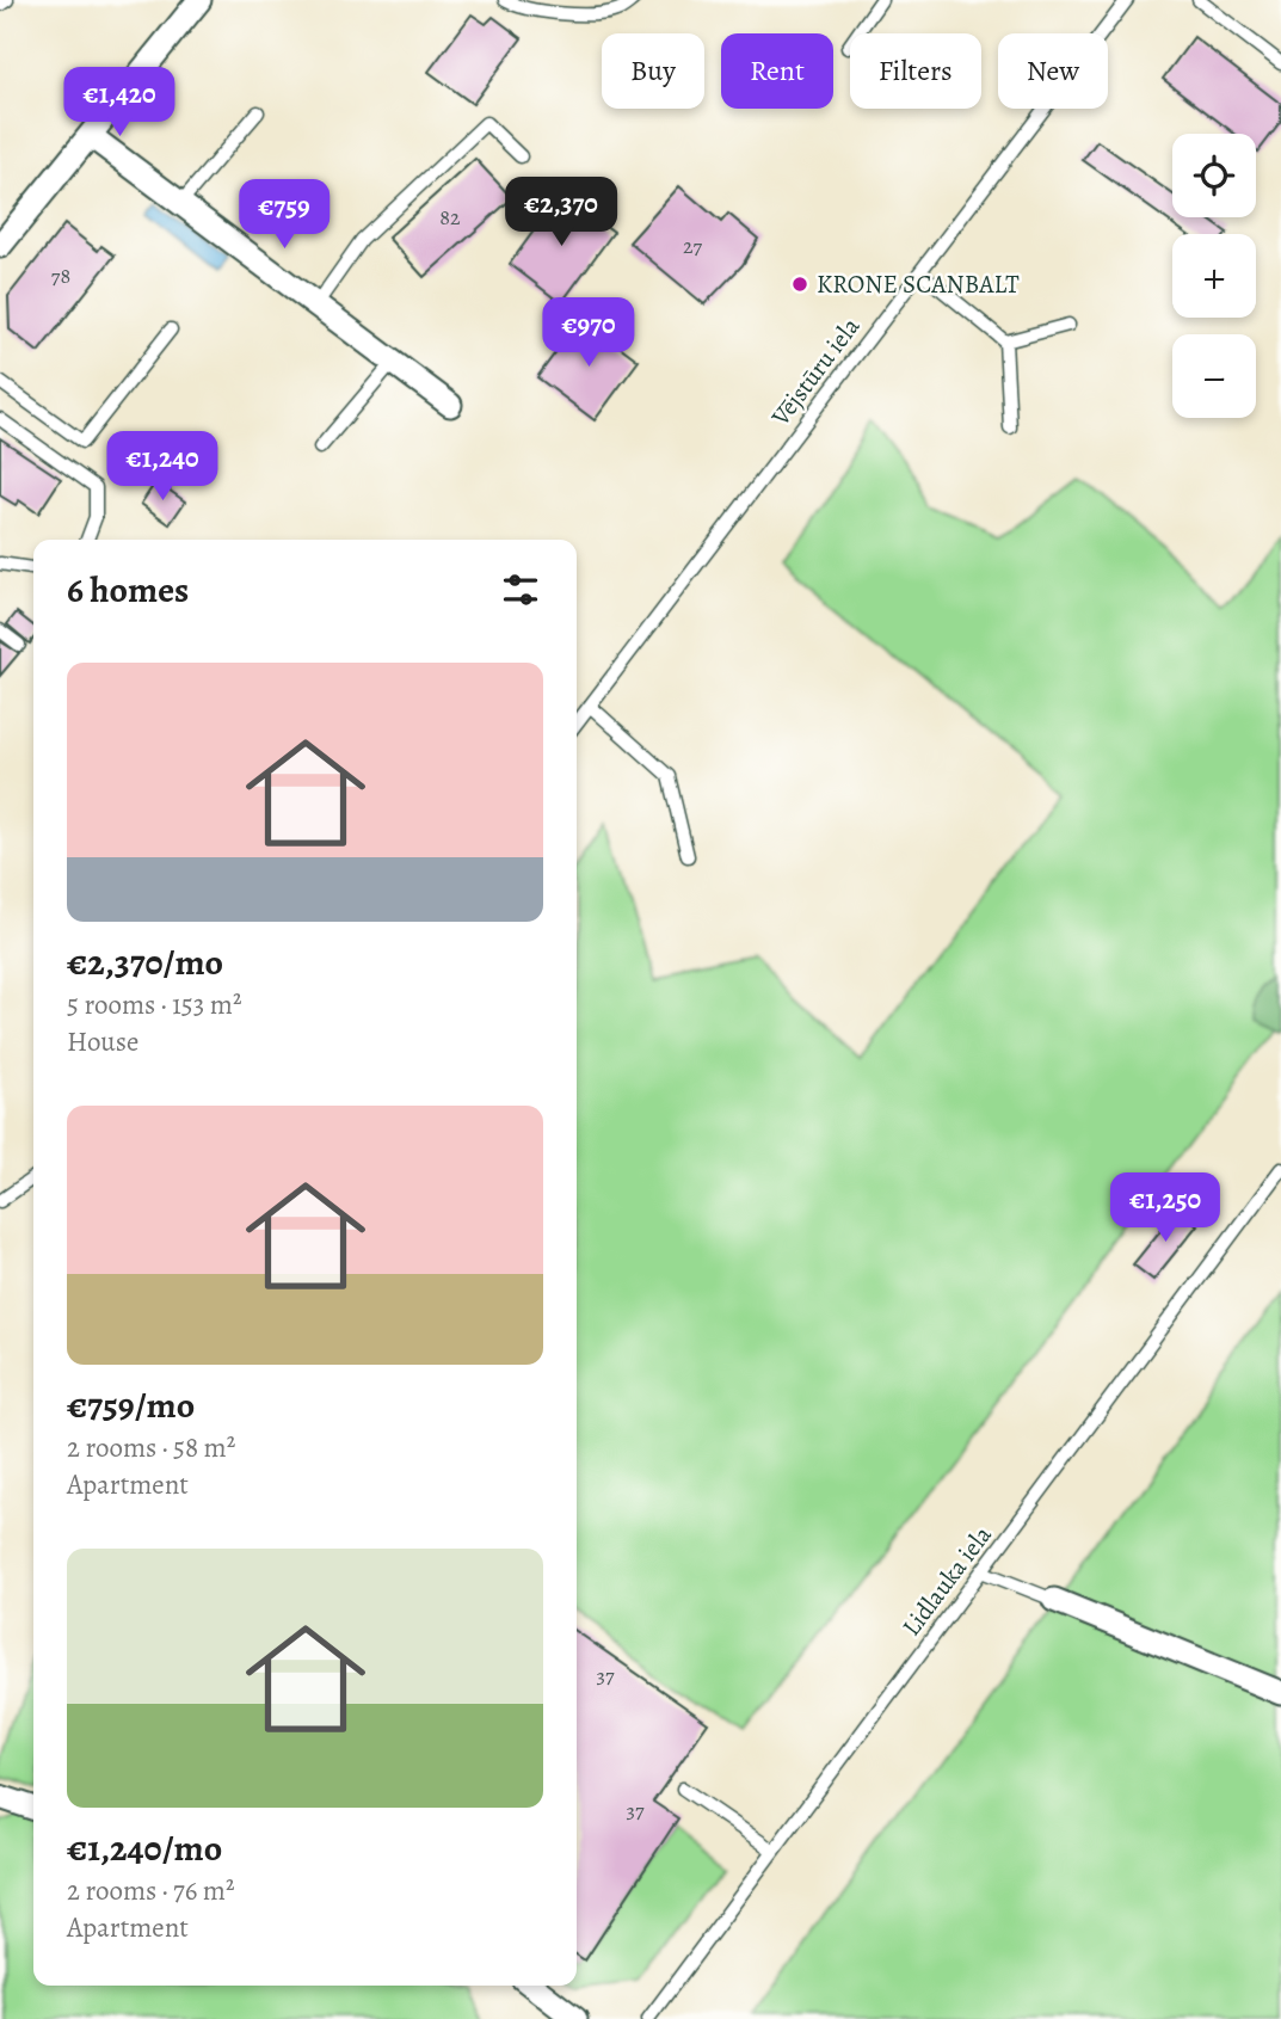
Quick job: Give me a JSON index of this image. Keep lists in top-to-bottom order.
{
  "streets": {
    "lane": ["Vējstūru iela", "Lidlauka iela"]
  },
  "places": ["KRONE SCANBALT"],
  "house_numbers": [
    "82",
    "27",
    "78",
    "37",
    "37"
  ],
  "page": {
    "chip": [
      "Buy",
      "Rent",
      "Filters",
      "New"
    ],
    "price": [
      "€1,420",
      "€2,370",
      "€759",
      "€970",
      "€1,240",
      "€1,250"
    ],
    "map_buttons": ["+", "−"],
    "heading": "6 homes",
    "list": [
      {
        "name": "€2,370/mo",
        "note": "5 rooms · 153 m² · House"
      },
      {
        "name": "€759/mo",
        "note": "2 rooms · 58 m² · Apartment"
      },
      {
        "name": "€1,240/mo",
        "note": "2 rooms · 76 m² · Apartment"
      }
    ]
  }
}
